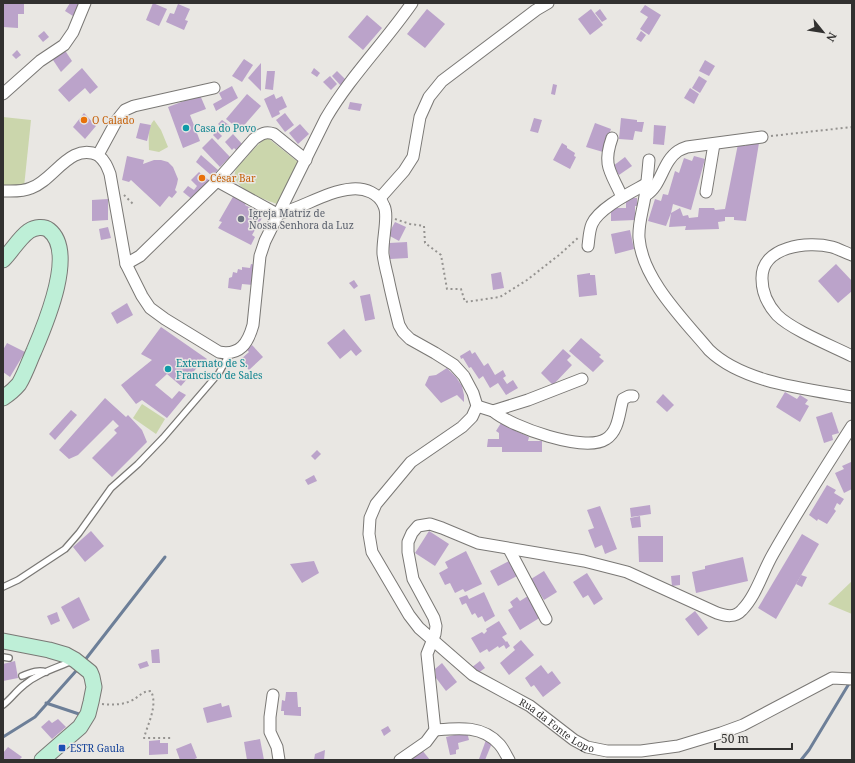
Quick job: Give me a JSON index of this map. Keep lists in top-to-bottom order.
{
  "streets": {
    "street": ["Rua da Fonte Lopo"]
  },
  "places": {
    "other": [
      "O Calado",
      "Casa do Povo",
      "César Bar",
      "Igreja Matriz de Nossa Senhora da Luz",
      "Externato de S. Francisco de Sales"
    ],
    "transit": ["ESTR Gaula"]
  },
  "scale_bar": "50 m",
  "north": "bottom right"
}
